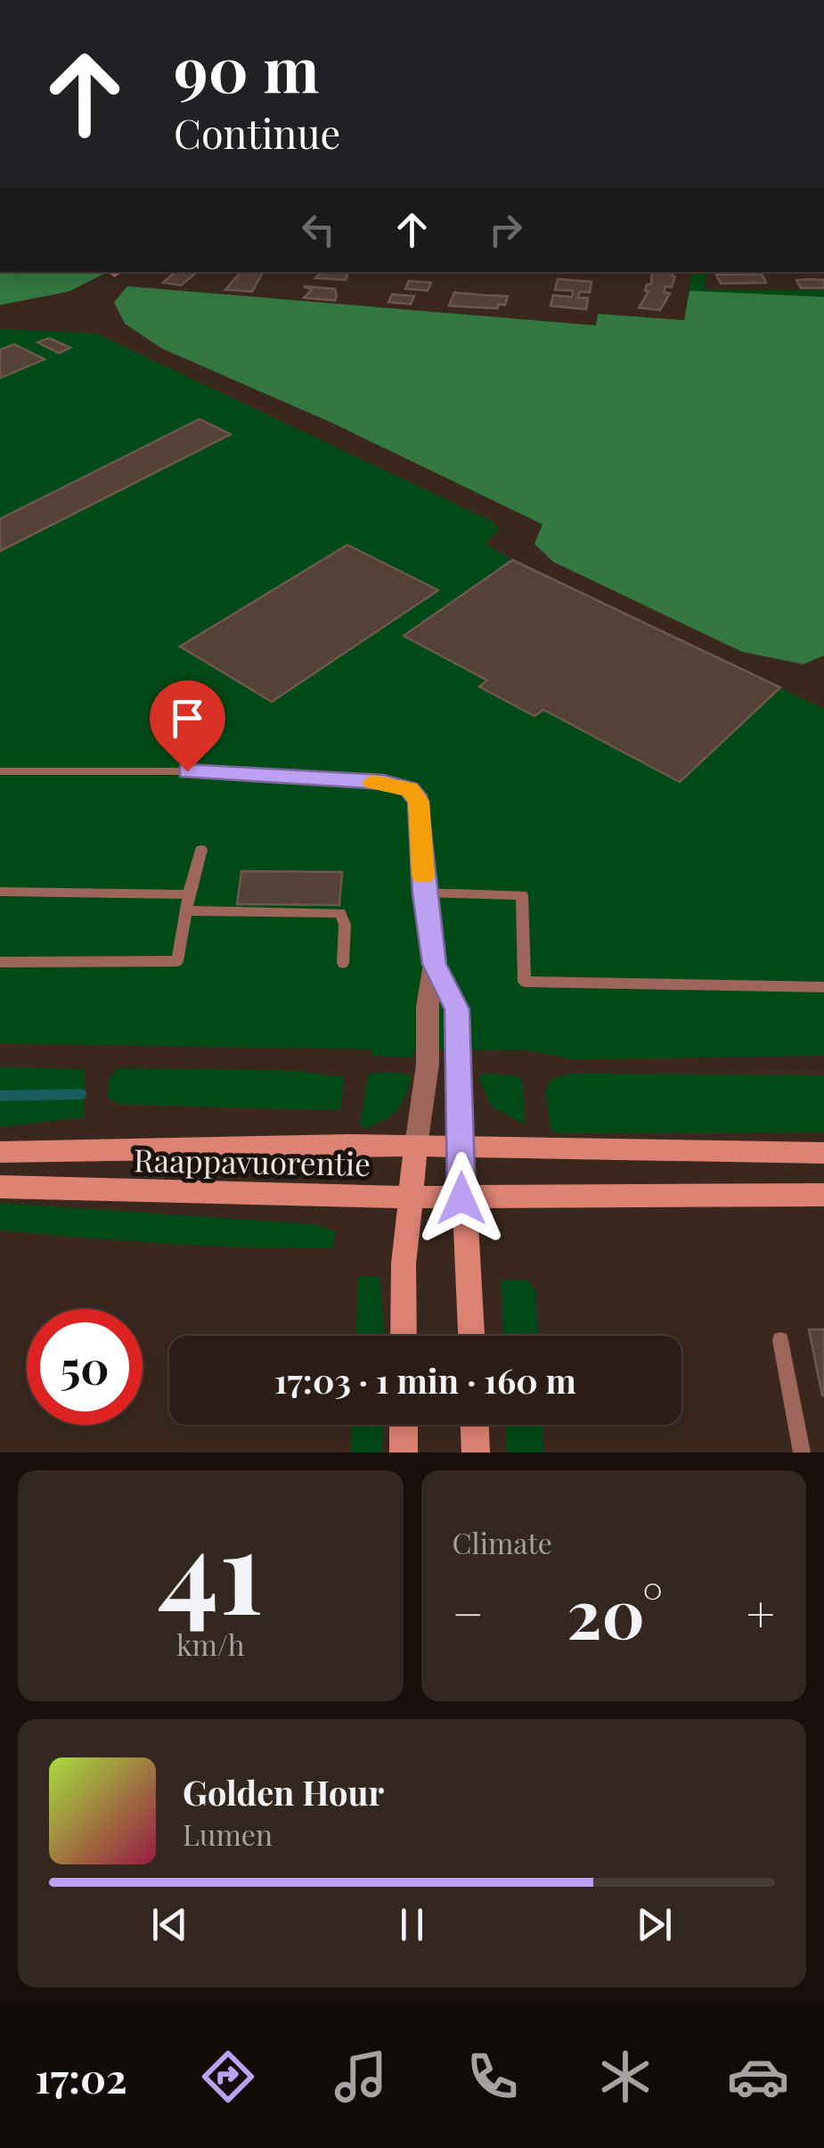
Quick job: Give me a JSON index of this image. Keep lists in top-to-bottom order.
{
  "streets": {
    "main road": ["Raappavuorentie"]
  },
  "page": {
    "turn": ["90 m", "Continue"],
    "limit": "50",
    "trip": "17:03 · 1 min · 160 m",
    "tile": [
      ["41", "km/h"],
      "Climate"
    ],
    "heat": ["−", "20°", "+"],
    "song": ["Golden Hour", "Lumen"],
    "tabs": "17:02"
  }
}
